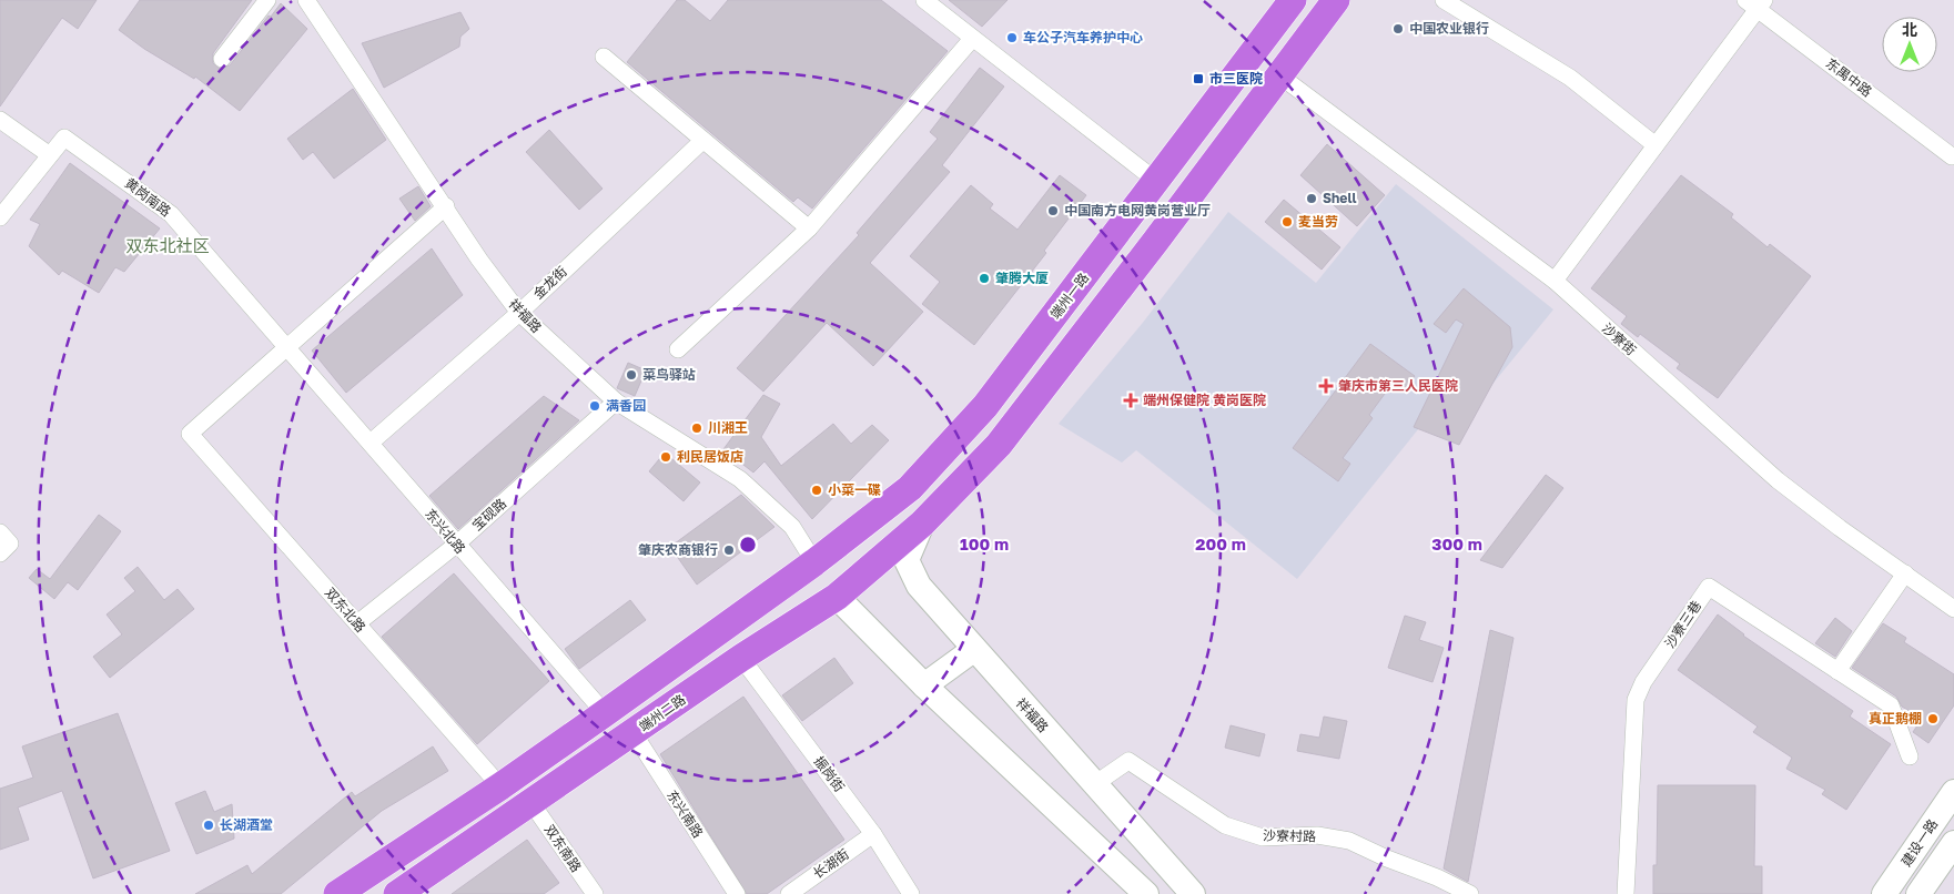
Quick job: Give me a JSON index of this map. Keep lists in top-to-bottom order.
{
  "streets": {
    "main road": ["端州一路", "端州二路"],
    "street": [
      "东禺中路",
      "黄岗南路",
      "金龙街",
      "祥福路",
      "沙寮街",
      "宝砚路",
      "东兴北路",
      "双东北路",
      "沙寮三巷",
      "振岗街",
      "东兴南路",
      "沙寮村路",
      "建设一路",
      "双东南路",
      "长湖街"
    ]
  },
  "crossings": [
    ["黄岗南路", "东兴北路"],
    ["黄岗南路", "双东北路"],
    ["金龙街", "祥福路"],
    ["金龙街", "东兴北路"],
    ["端州一路", "祥福路"],
    ["祥福路", "宝砚路"],
    ["祥福路", "端州二路"],
    ["祥福路", "沙寮村路"],
    ["宝砚路", "东兴北路"],
    ["宝砚路", "双东北路"],
    ["东兴北路", "双东北路"],
    ["端州二路", "振岗街"],
    ["端州二路", "东兴南路"],
    ["端州二路", "双东南路"],
    ["振岗街", "长湖街"]
  ],
  "districts": ["双东北社区"],
  "places": {
    "other": [
      "中国农业银行",
      "车公子汽车养护中心",
      "Shell",
      "中国南方电网黄岗营业厅",
      "麦当劳",
      "肇腾大厦",
      "菜鸟驿站",
      "满香园",
      "川湘王",
      "利民居饭店",
      "小菜一碟",
      "肇庆农商银行",
      "真正鹅棚",
      "长湖酒堂"
    ],
    "transit": ["市三医院"],
    "health": ["肇庆市第三人民医院", "端州保健院 黄岗医院"]
  },
  "north": "top",
  "rings": ["100 m", "200 m", "300 m"]
}
